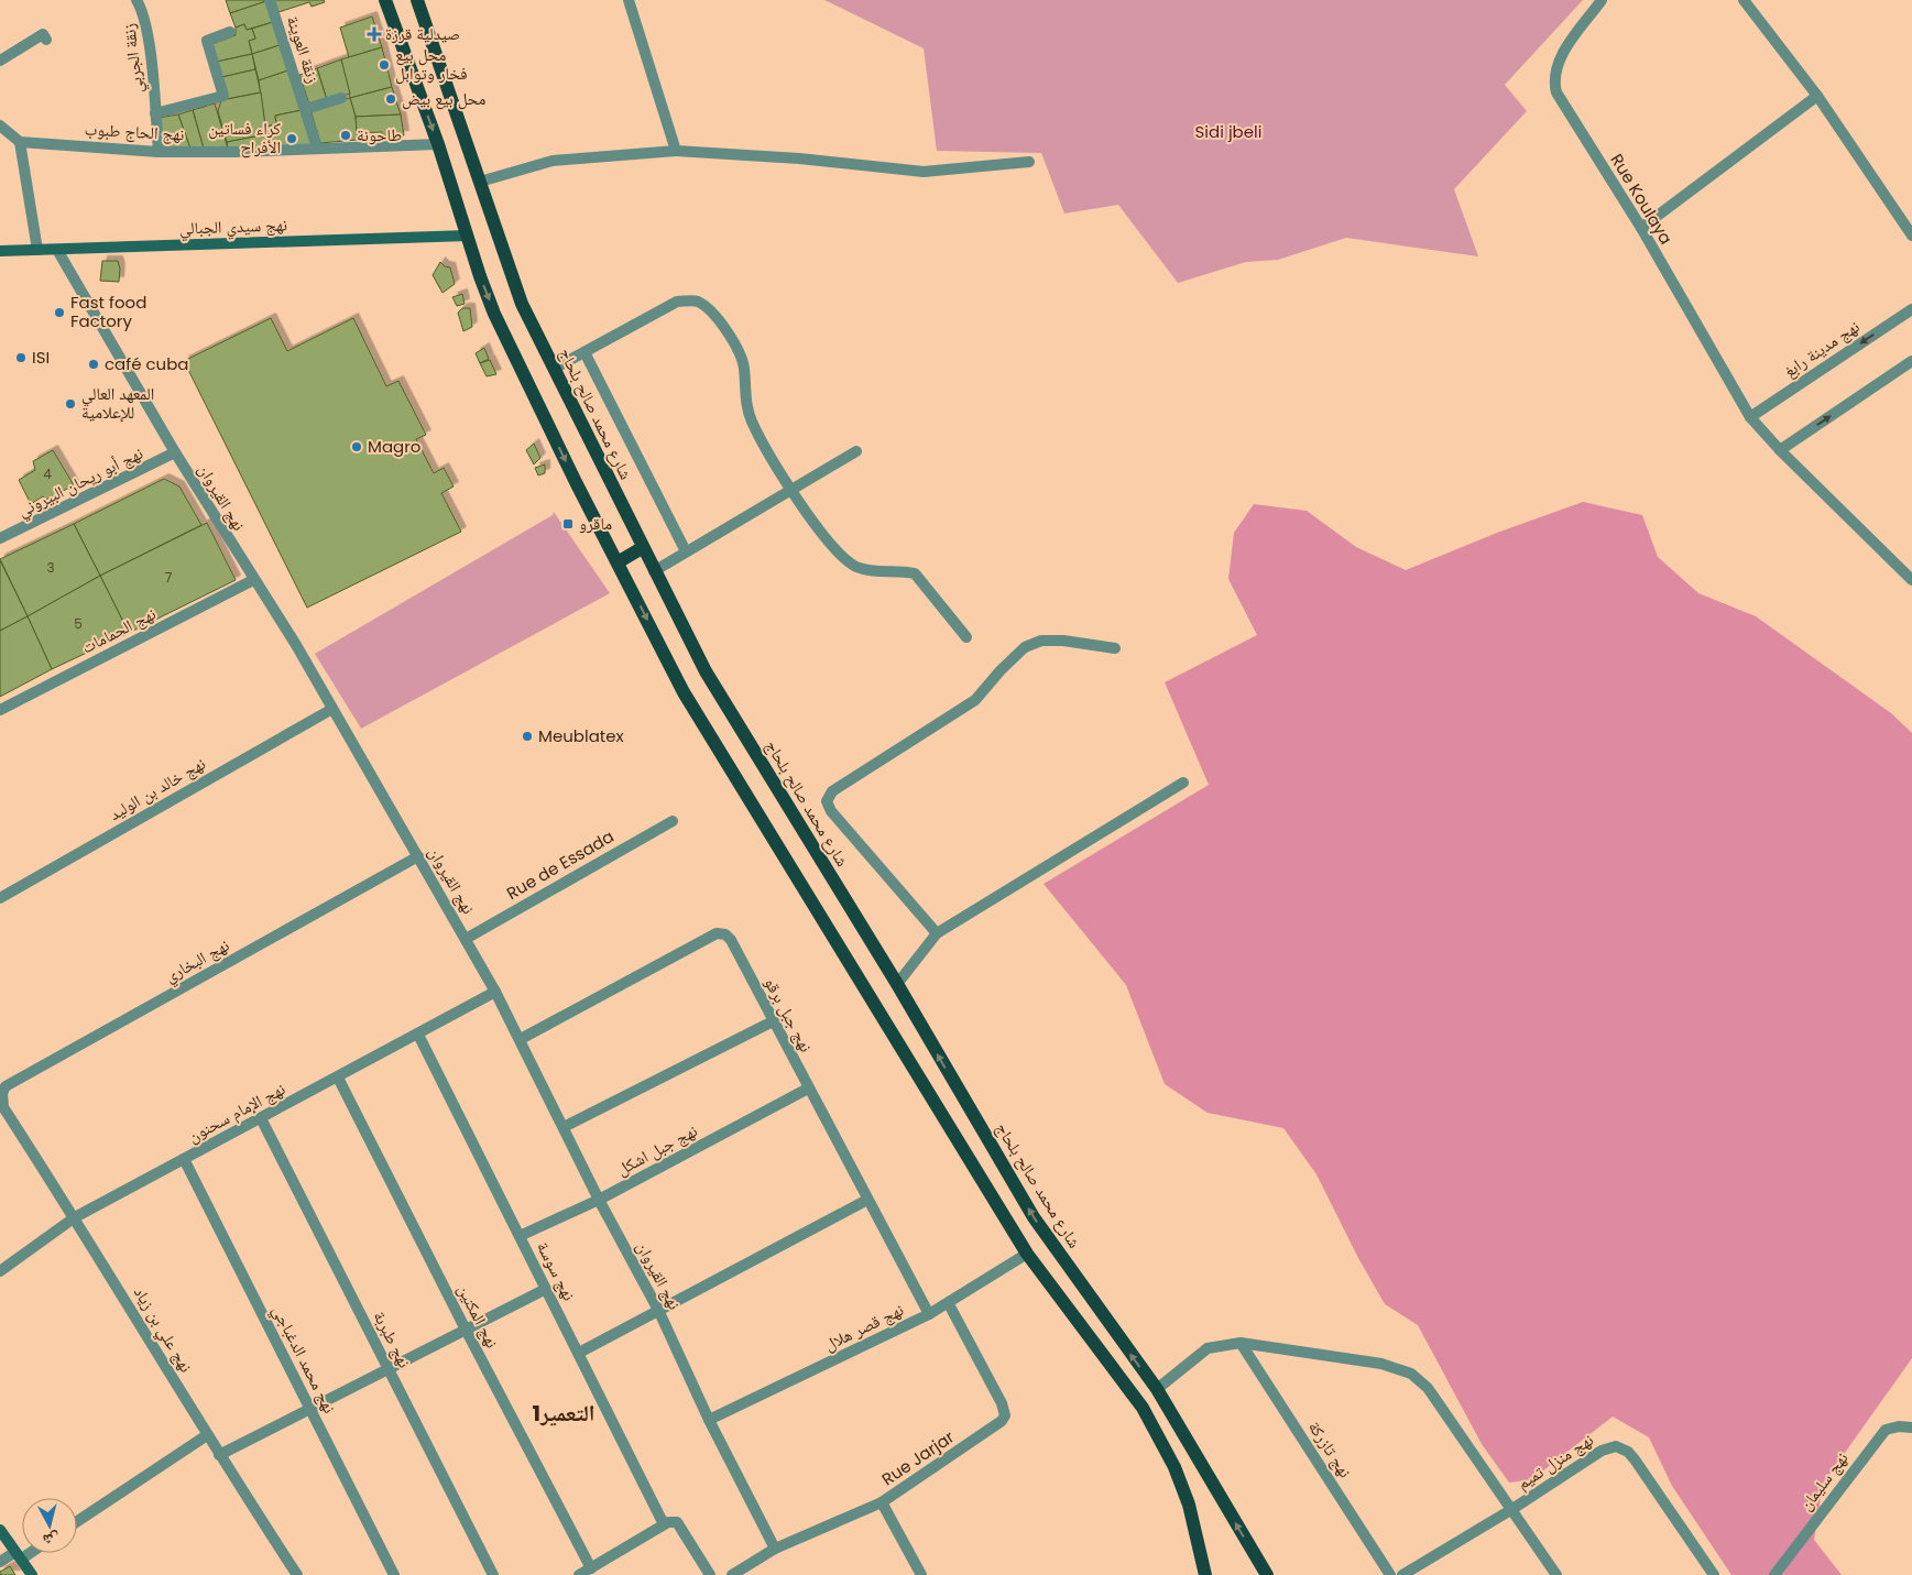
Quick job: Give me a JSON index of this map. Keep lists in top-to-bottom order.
{
  "streets": {
    "main road": ["شارع محمد صالح بلحاج"],
    "street": [
      "زنقة العوينة",
      "زنقة الجربي",
      "نهج الحاج طبوب",
      "Rue Koulaya",
      "نهج سيدي الجبالي",
      "نهج مدينة رابغ",
      "نهج أبو ريحان البيروني",
      "نهج القيروان",
      "نهج الحمامات",
      "نهج خالد بن الوليد",
      "Rue de Essada",
      "نهج البخاري",
      "نهج جبل برقو",
      "نهج الإمام سحنون",
      "نهج جبل اشكل",
      "نهج سوسة",
      "نهج المكنين",
      "نهج قصر هلال",
      "نهج علي بن زياد",
      "نهج طبربة",
      "نهج محمد الدغباجي",
      "نهج تازركة",
      "Rue Jarjar",
      "نهج منزل تميم",
      "نهج سليمان"
    ]
  },
  "crossings": [
    ["زنقة العوينة", "نهج الحاج طبوب"],
    ["زنقة الجربي", "نهج الحاج طبوب"],
    ["Rue Koulaya", "نهج مدينة رابغ"],
    ["نهج سيدي الجبالي", "نهج القيروان"],
    ["نهج أبو ريحان البيروني", "نهج القيروان"],
    ["نهج القيروان", "نهج الحمامات"],
    ["نهج القيروان", "نهج خالد بن الوليد"],
    ["نهج القيروان", "Rue de Essada"],
    ["نهج القيروان", "نهج البخاري"],
    ["نهج القيروان", "نهج جبل برقو"],
    ["نهج القيروان", "نهج الإمام سحنون"],
    ["نهج القيروان", "نهج جبل اشكل"],
    ["نهج القيروان", "نهج قصر هلال"],
    ["نهج القيروان", "Rue Jarjar"],
    ["نهج البخاري", "نهج علي بن زياد"],
    ["نهج جبل برقو", "نهج جبل اشكل"],
    ["نهج جبل برقو", "نهج قصر هلال"],
    ["نهج الإمام سحنون", "نهج سوسة"],
    ["نهج الإمام سحنون", "نهج المكنين"],
    ["نهج الإمام سحنون", "نهج علي بن زياد"],
    ["نهج الإمام سحنون", "نهج طبربة"],
    ["نهج الإمام سحنون", "نهج محمد الدغباجي"],
    ["نهج جبل اشكل", "نهج سوسة"],
    ["نهج قصر هلال", "Rue Jarjar"]
  ],
  "districts": ["التعمير1"],
  "parks": ["Sidi jbeli"],
  "places": {
    "health": ["صيدلية قرزة"],
    "other": [
      "محل بيع فخار وتوابل",
      "محل بيع بيض",
      "طاحونة",
      "كراء فساتين الأفراح",
      "Fast food Factory",
      "ISI",
      "café cuba",
      "المعهد العالي للإعلامية",
      "Magro",
      "Meublatex"
    ],
    "transit": ["ماقرو"]
  },
  "house_numbers": [
    "4",
    "3",
    "7",
    "5"
  ],
  "north": "bottom"
}
